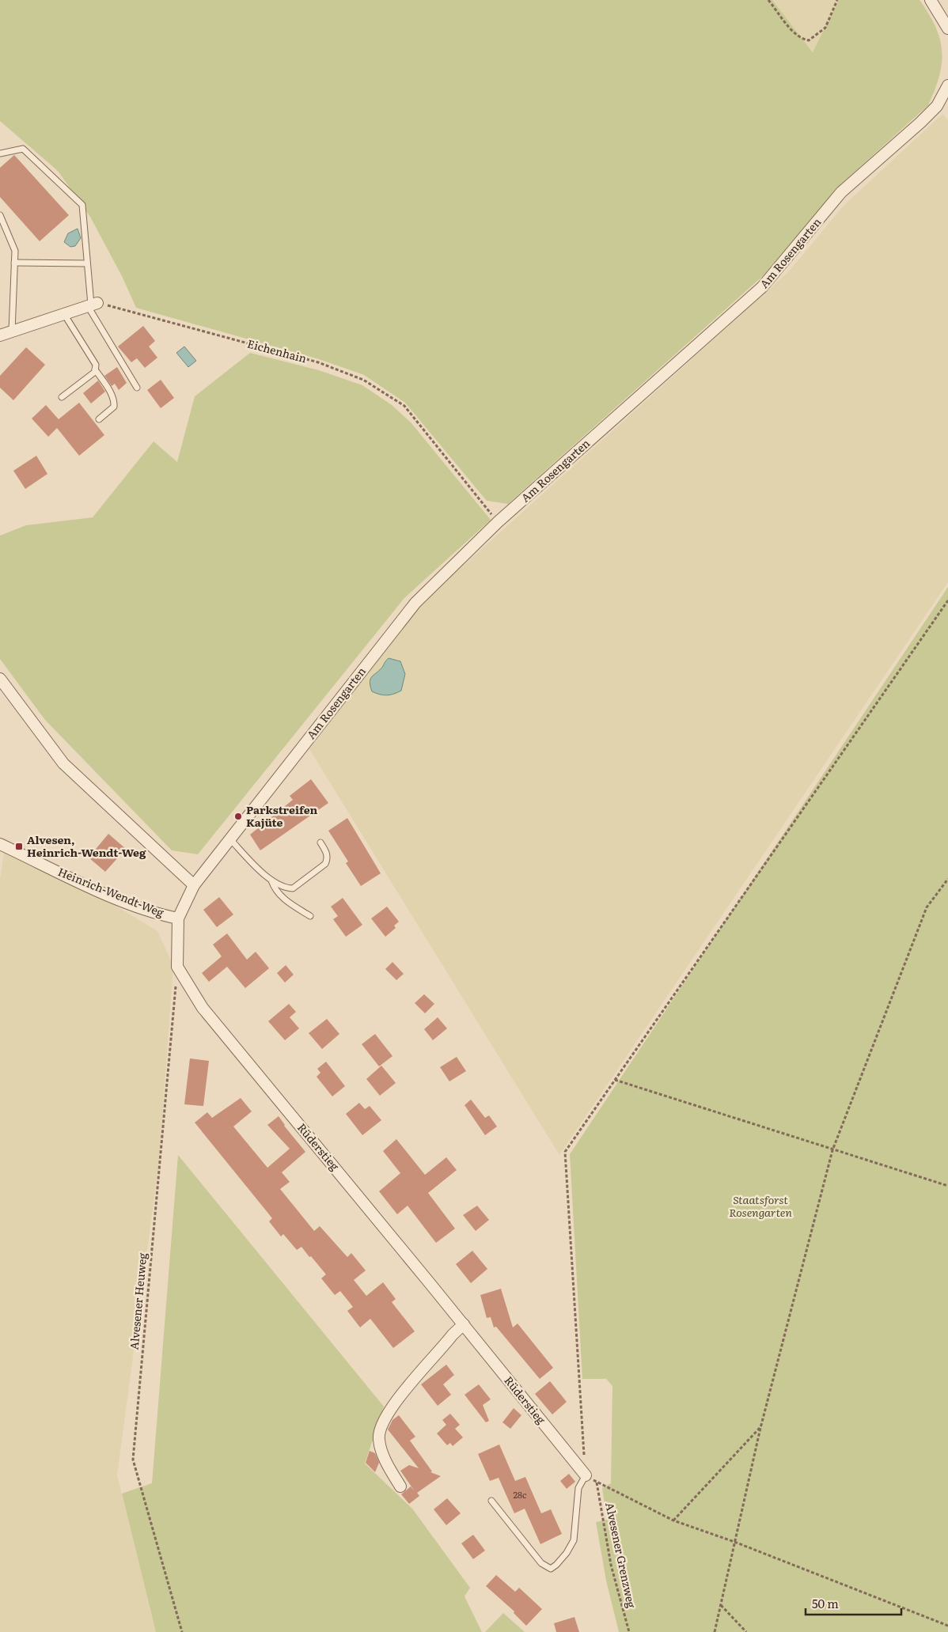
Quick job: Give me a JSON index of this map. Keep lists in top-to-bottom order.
{
  "streets": {
    "street": ["Am Rosengarten", "Heinrich-Wendt-Weg", "Rüderstieg"],
    "path": ["Eichenhain", "Alvesener Heuweg", "Alvesener Grenzweg"]
  },
  "crossings": [
    ["Am Rosengarten", "Eichenhain"],
    ["Am Rosengarten", "Heinrich-Wendt-Weg"],
    ["Heinrich-Wendt-Weg", "Rüderstieg"],
    ["Heinrich-Wendt-Weg", "Alvesener Heuweg"],
    ["Rüderstieg", "Alvesener Heuweg"]
  ],
  "parks": ["Staatsforst Rosengarten"],
  "places": {
    "other": ["Parkstreifen Kajüte"],
    "transit": ["Alvesen, Heinrich-Wendt-Weg"]
  },
  "house_numbers": ["28c"],
  "scale_bar": "50 m"
}
